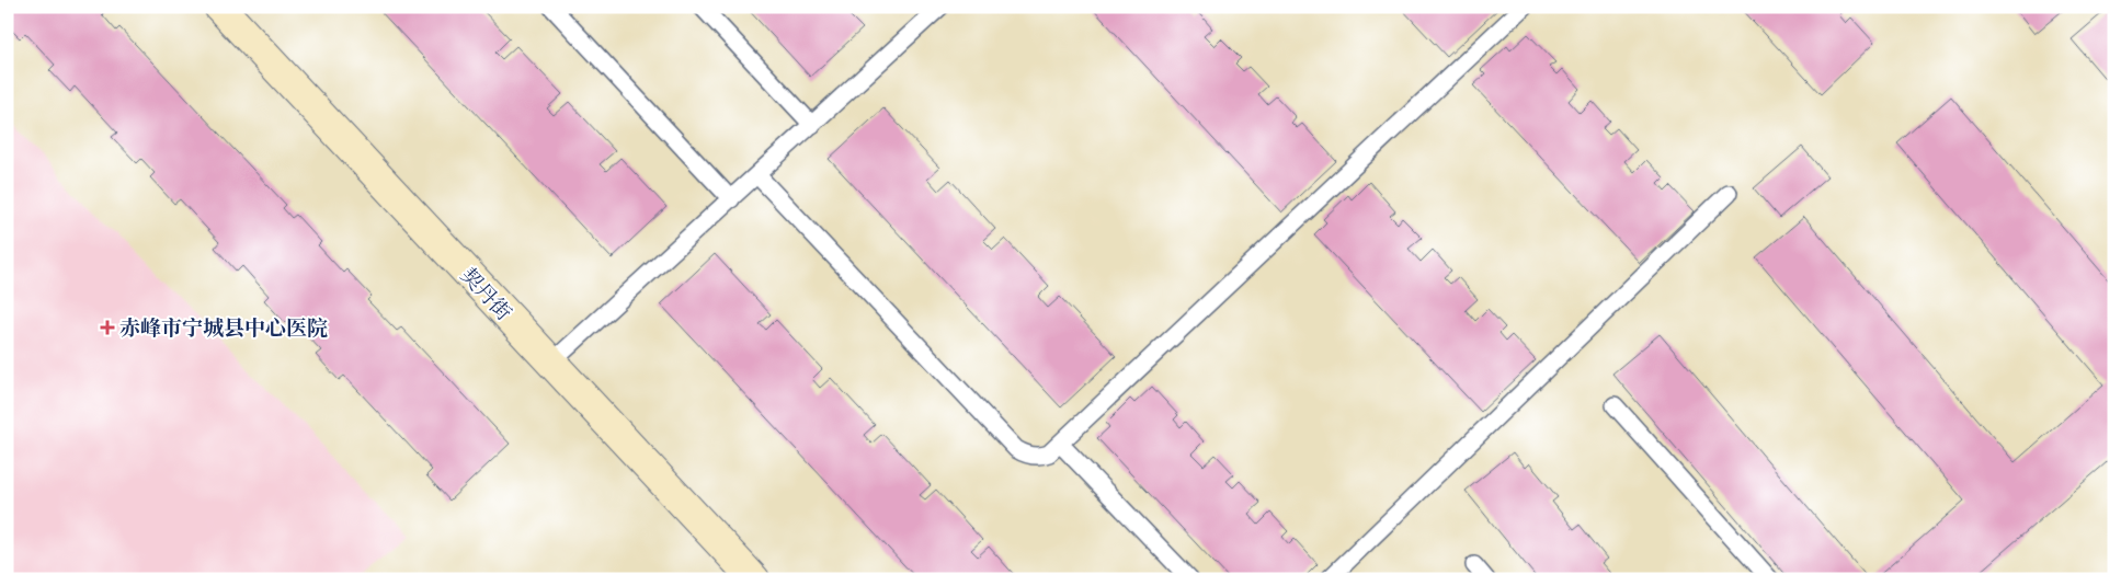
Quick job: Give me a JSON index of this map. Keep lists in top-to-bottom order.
{
  "streets": {
    "main road": ["契丹街"]
  },
  "places": {
    "health": ["赤峰市宁城县中心医院"]
  }
}
